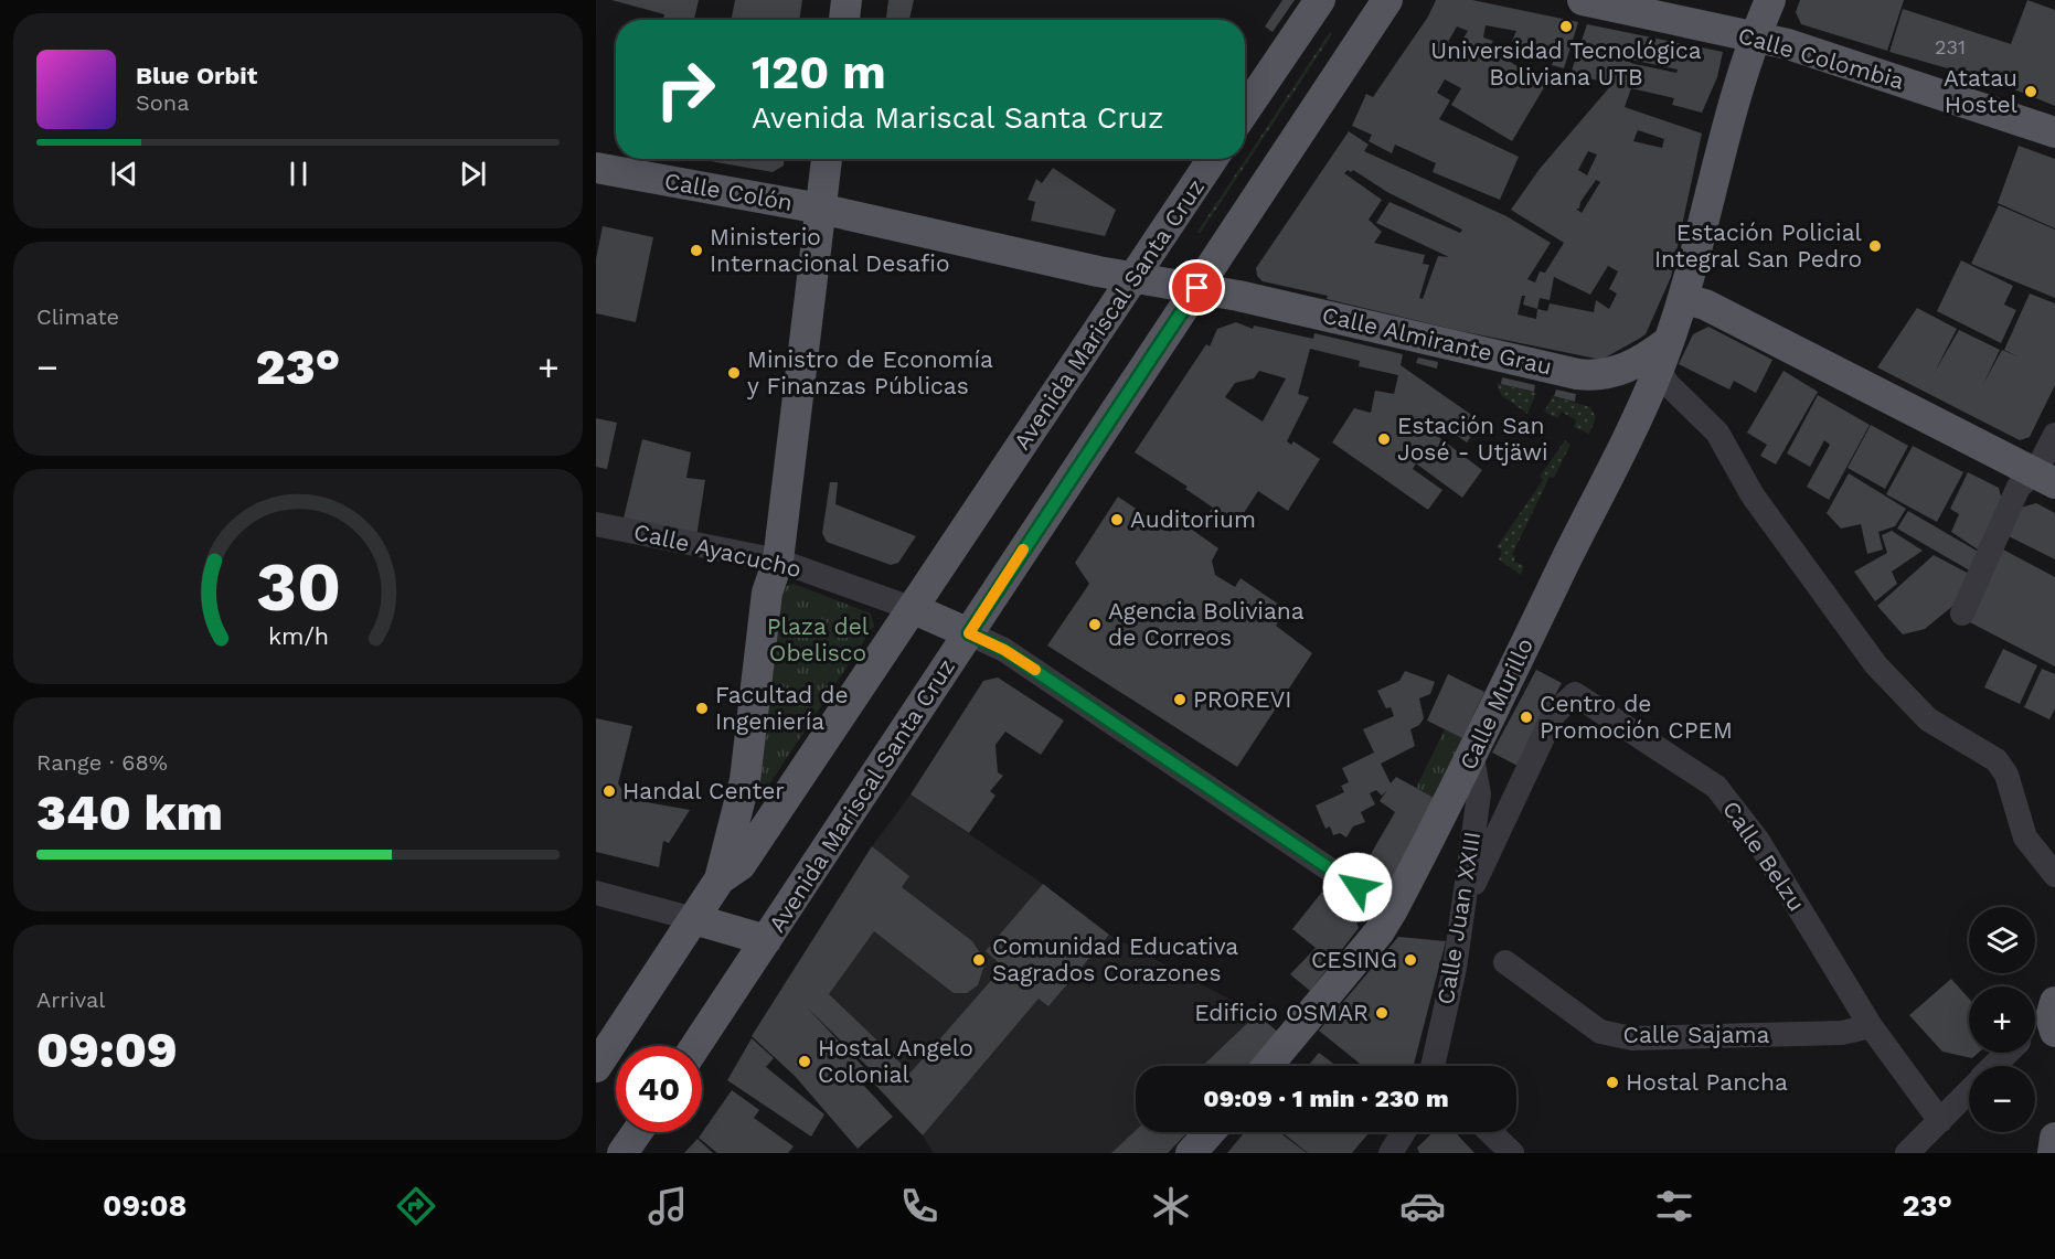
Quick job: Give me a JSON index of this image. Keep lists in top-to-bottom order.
{
  "streets": {
    "main road": [
      "Calle Colombia",
      "Calle Colón",
      "Avenida Mariscal Santa Cruz",
      "Calle Almirante Grau",
      "Calle Murillo"
    ],
    "street": [
      "Calle Ayacucho",
      "Calle Belzu",
      "Calle Juan XXIII",
      "Calle Sajama"
    ]
  },
  "crossings": [
    ["Calle Colombia", "Calle Murillo"],
    ["Calle Colón", "Avenida Mariscal Santa Cruz"],
    ["Calle Colón", "Calle Almirante Grau"],
    ["Avenida Mariscal Santa Cruz", "Calle Almirante Grau"],
    ["Avenida Mariscal Santa Cruz", "Calle Ayacucho"],
    ["Calle Almirante Grau", "Calle Murillo"],
    ["Calle Murillo", "Calle Juan XXIII"],
    ["Calle Belzu", "Calle Juan XXIII"],
    ["Calle Belzu", "Calle Sajama"]
  ],
  "parks": ["Plaza del Obelisco"],
  "places": [
    "Universidad Tecnológica Boliviana UTB",
    "Atatau Hostel",
    "Estación Policial Integral San Pedro",
    "Ministerio Internacional Desafio",
    "Ministro de Economía y Finanzas Públicas",
    "Estación San José - Utjäwi",
    "Auditorium",
    "Agencia Boliviana de Correos",
    "PROREVI",
    "Facultad de Ingeniería",
    "Centro de Promoción CPEM",
    "Handal Center",
    "Comunidad Educativa Sagrados Corazones",
    "CESING",
    "Edificio OSMAR",
    "Hostal Angelo Colonial",
    "Hostal Pancha"
  ],
  "house_numbers": ["231"],
  "page": {
    "turn": ["120 m", "Avenida Mariscal Santa Cruz"],
    "song": ["Blue Orbit", "Sona"],
    "tile": [
      "Climate",
      ["Range · 68%", "340 km"],
      ["Arrival", "09:09"]
    ],
    "heat": ["−", "23°", "+"],
    "map_buttons": ["+", "−"],
    "limit": "40",
    "trip": "09:09 · 1 min · 230 m",
    "tabs": ["09:08", "23°"],
    "gauge": ["30", "km/h"]
  }
}
